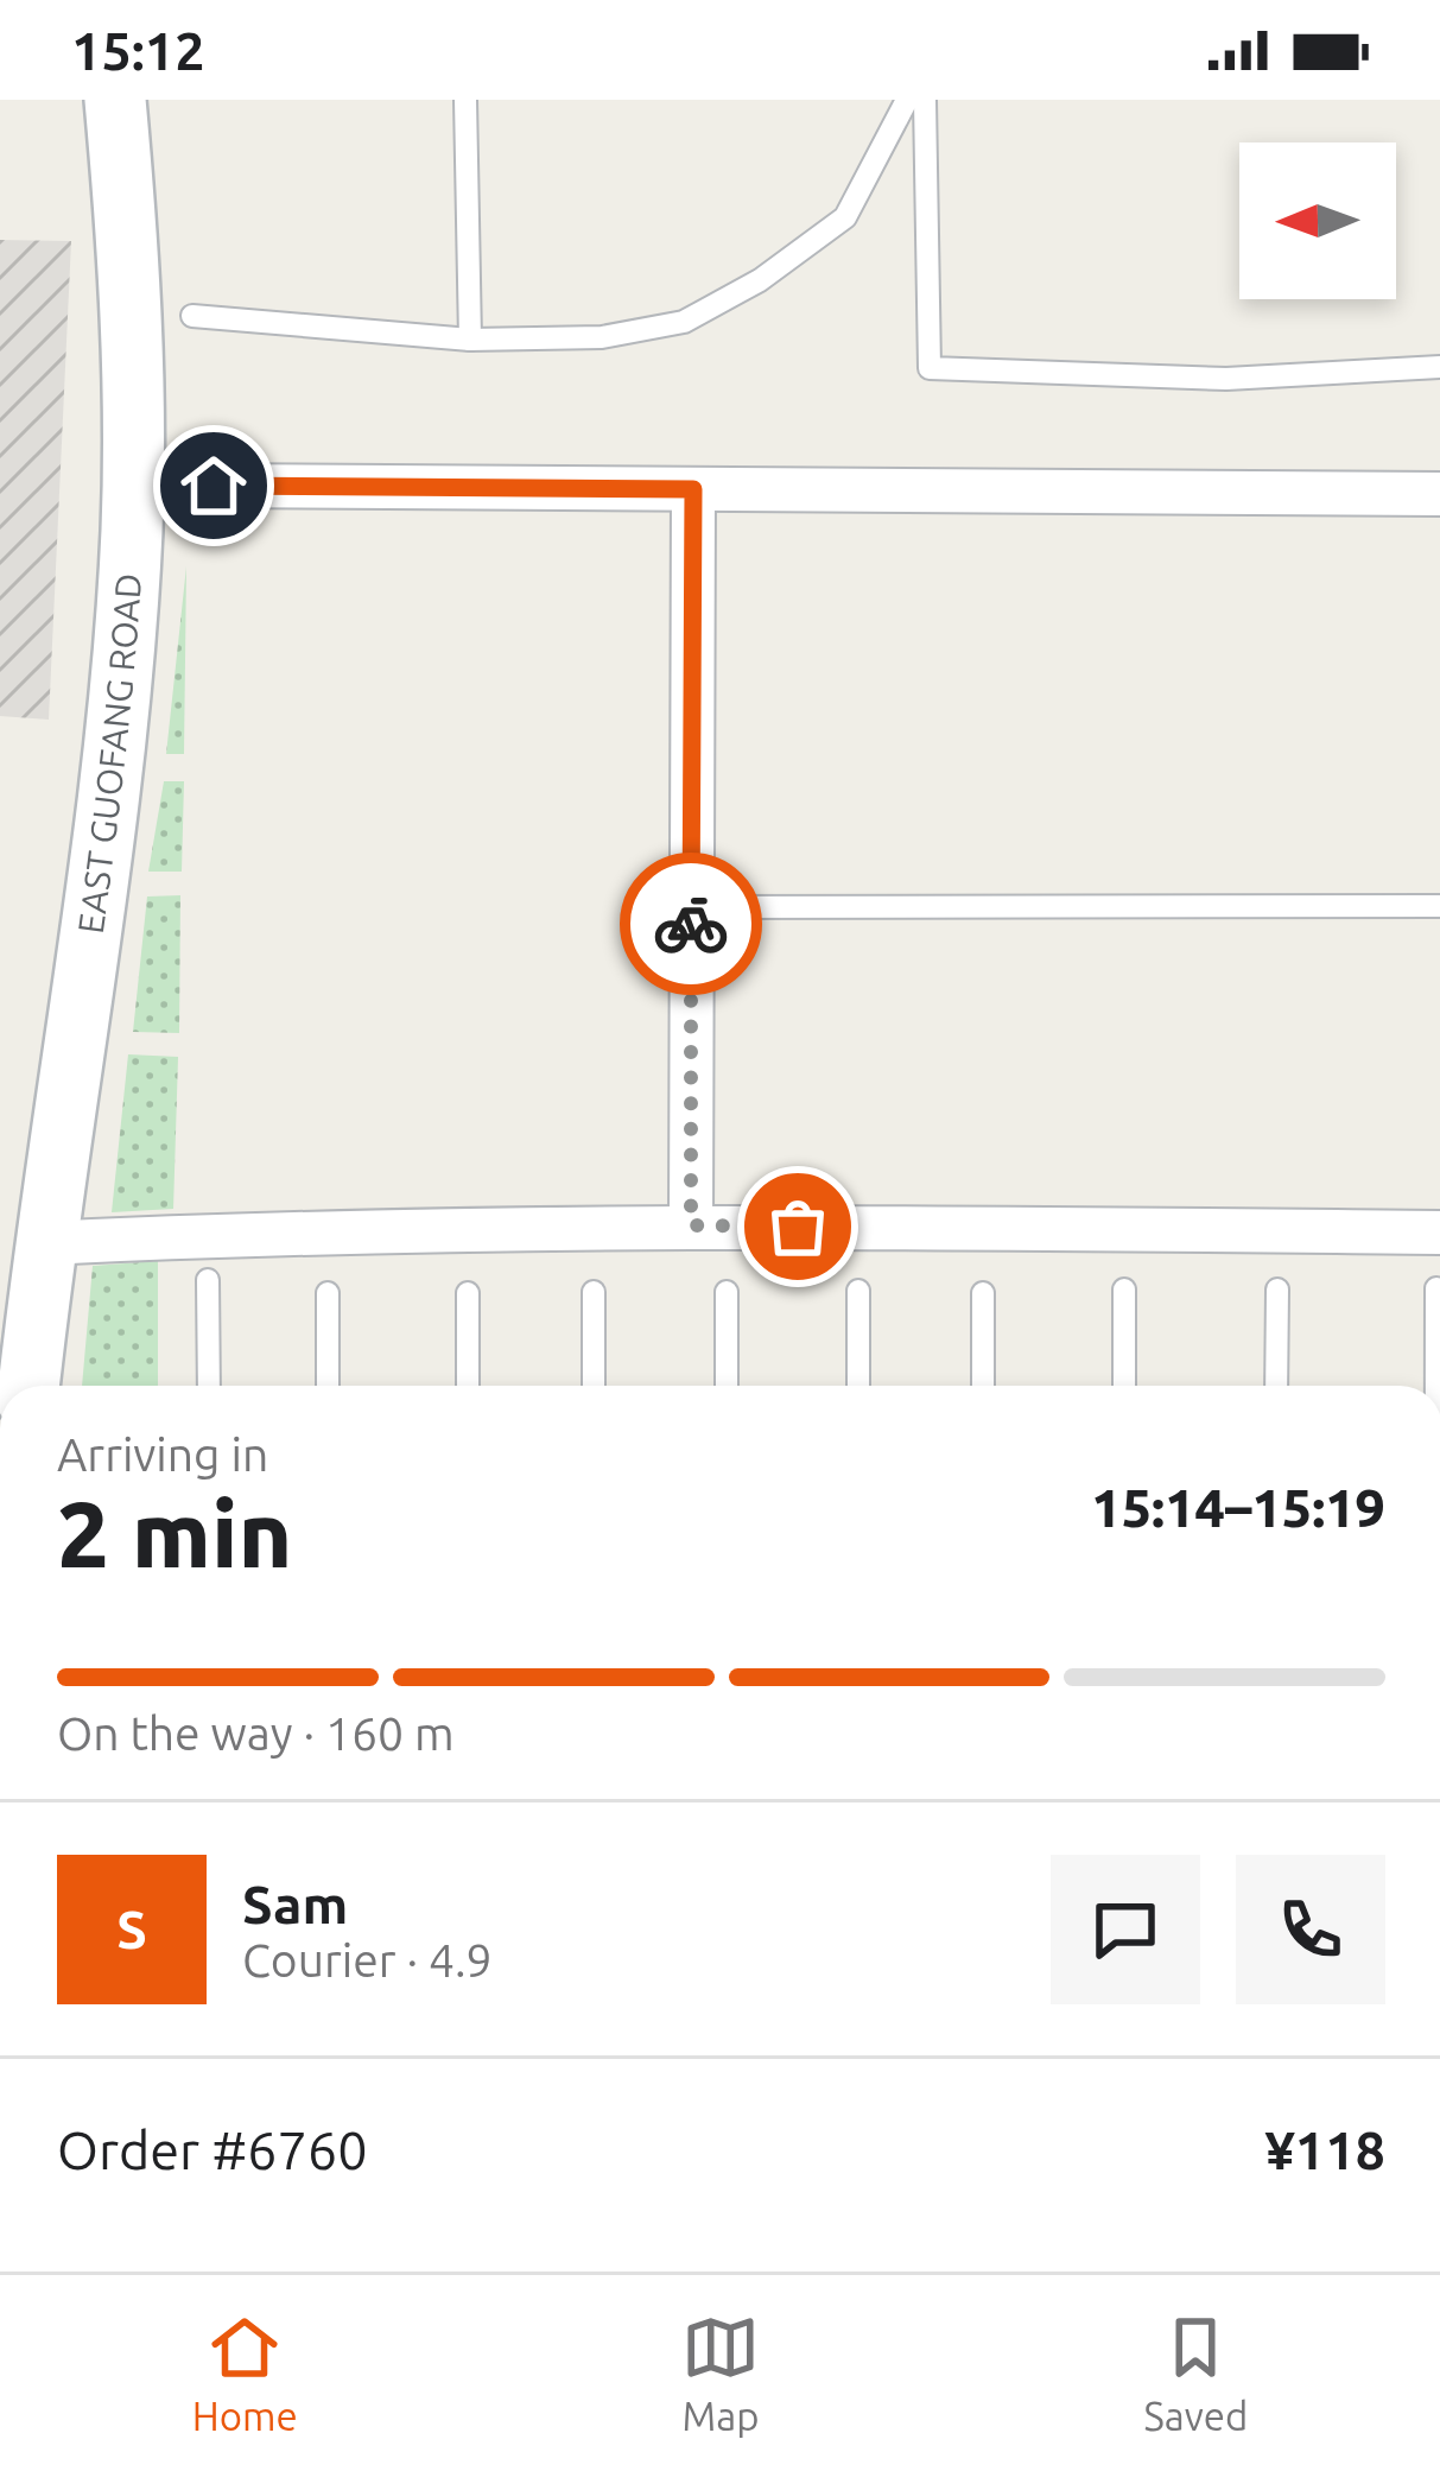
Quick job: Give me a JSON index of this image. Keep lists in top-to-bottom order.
{
  "streets": {
    "street": ["EAST GUOFANG ROAD"]
  },
  "north": "left",
  "page": {
    "status": "15:12",
    "heading": ["2 min", "Arriving in", "15:14–15:19"],
    "panel": [
      "Sam",
      "Courier · 4.9",
      "Order #6760",
      "¥118"
    ],
    "bar": "On the way · 160 m",
    "round": "S",
    "tabs": ["Home", "Map", "Saved"]
  }
}
